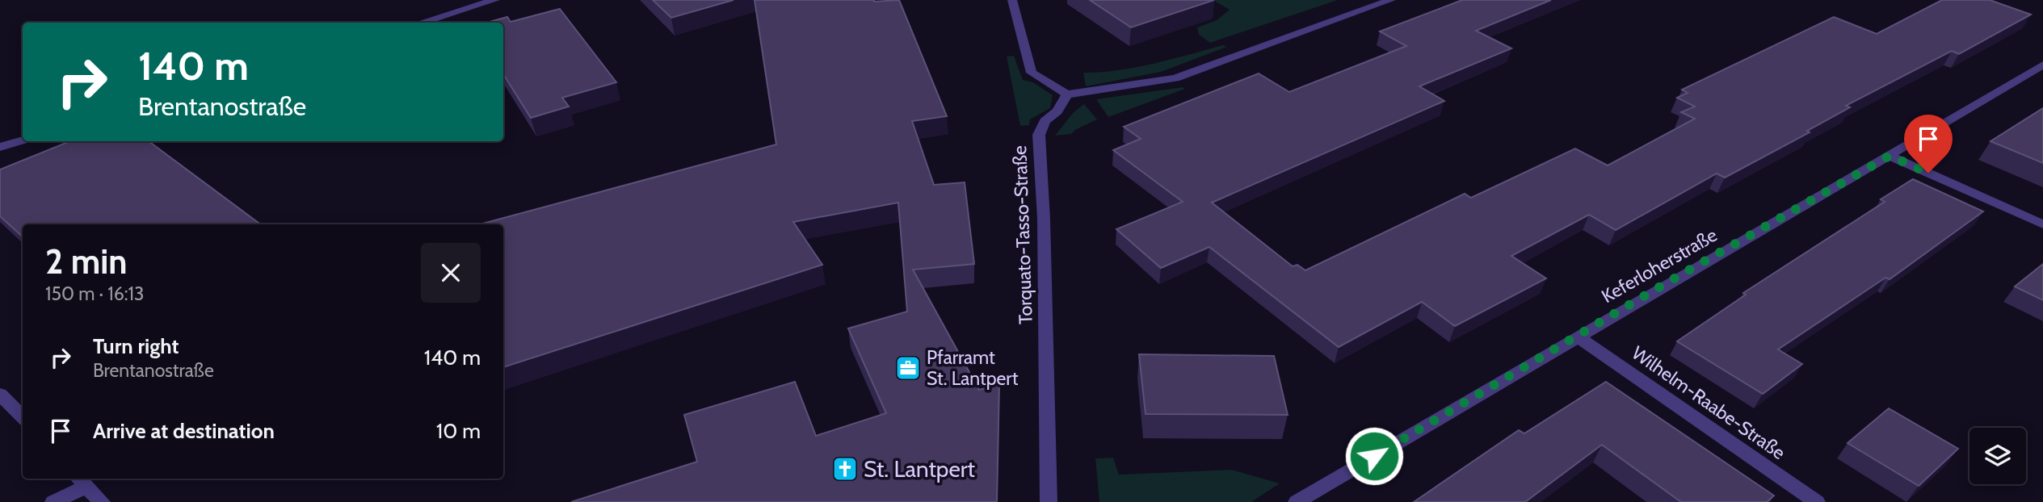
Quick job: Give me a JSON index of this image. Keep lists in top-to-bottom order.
{
  "streets": {
    "street": ["Torquato-Tasso-Straße", "Keferloherstraße", "Wilhelm-Raabe-Straße"]
  },
  "crossings": [
    ["Keferloherstraße", "Wilhelm-Raabe-Straße"]
  ],
  "places": {
    "office": ["Pfarramt St. Lantpert"],
    "church": ["St. Lantpert"]
  },
  "page": {
    "turn": ["140 m", "Brentanostraße"],
    "heading": ["2 min", "150 m · 16:13"],
    "list": [
      {
        "name": "Turn right",
        "note": "Brentanostraße",
        "value": "140 m"
      },
      {
        "name": "Arrive at destination",
        "value": "10 m"
      }
    ]
  }
}
